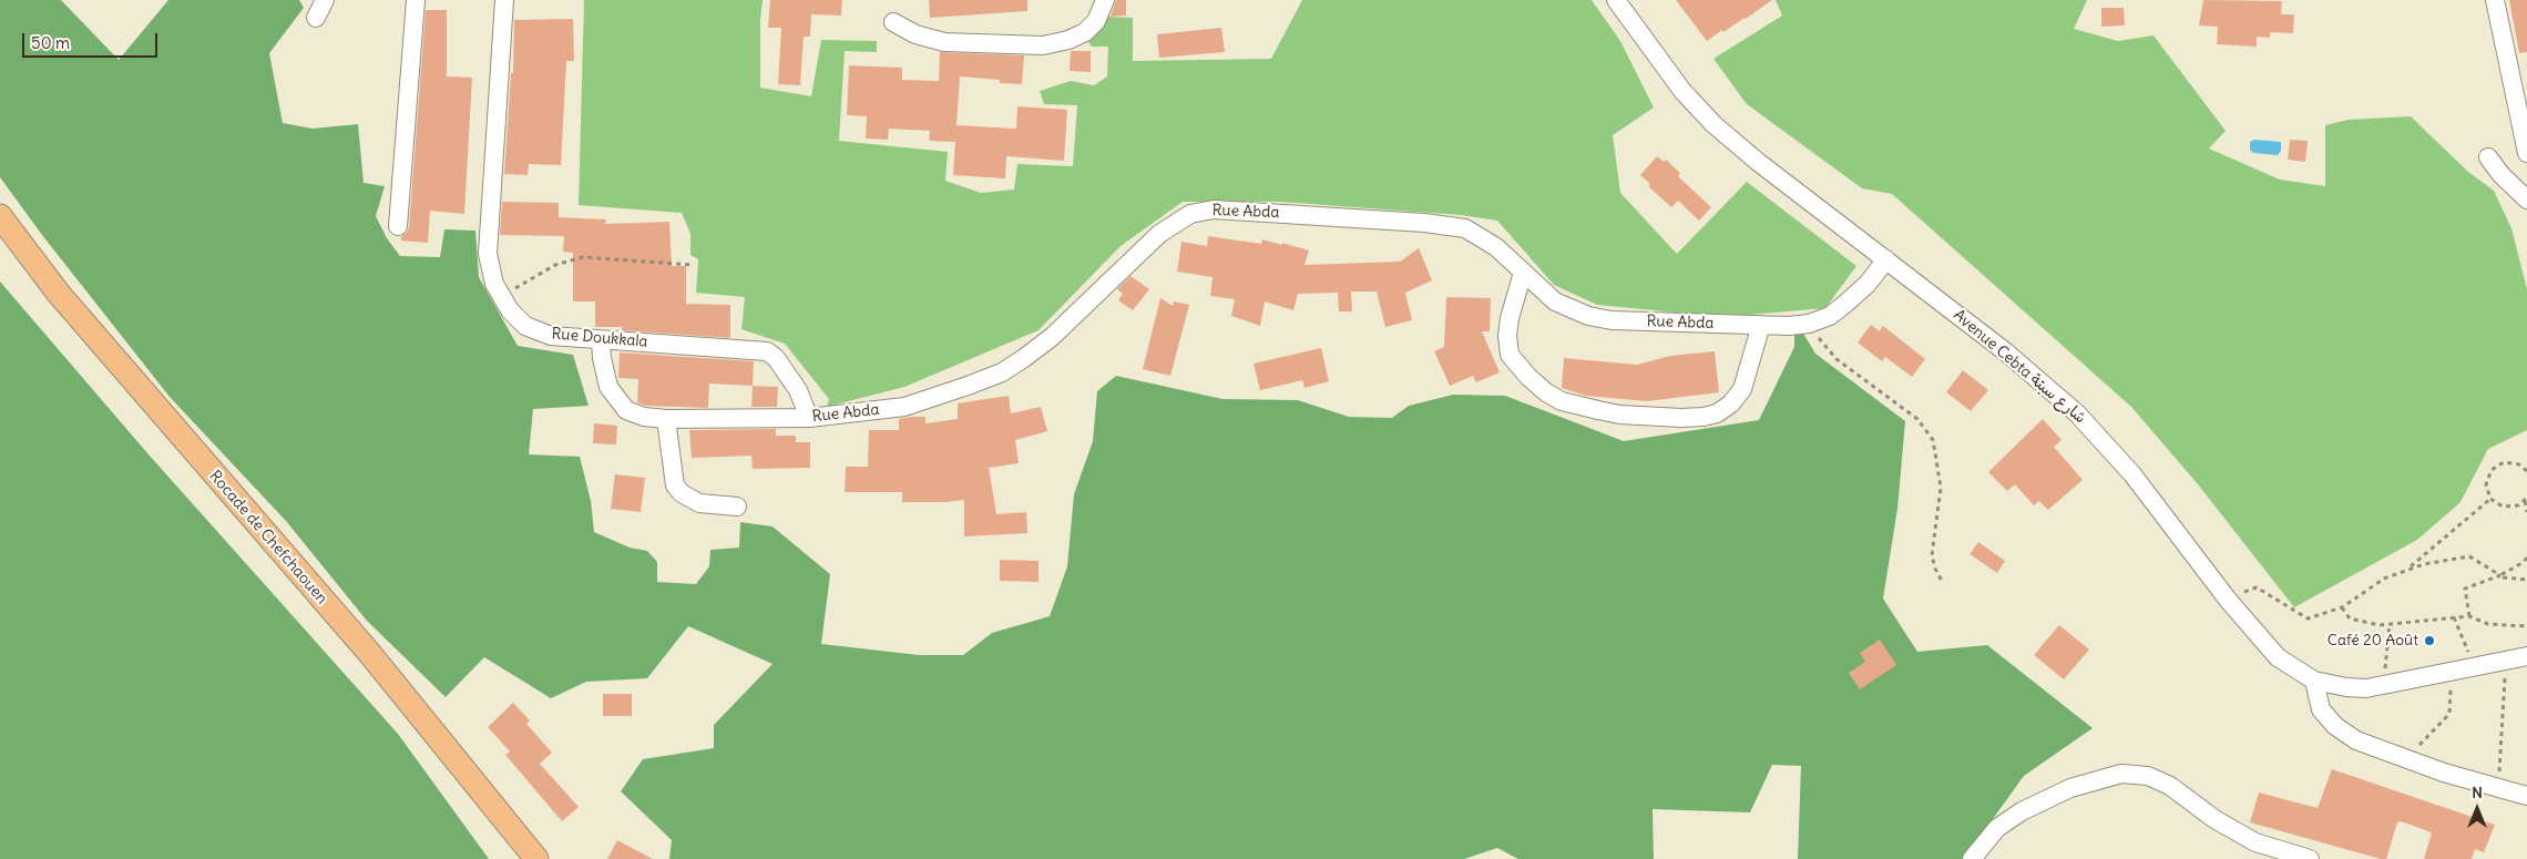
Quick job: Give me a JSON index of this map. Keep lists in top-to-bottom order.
{
  "streets": {
    "main road": ["Rocade de Chefchaouen"],
    "street": ["Rue Abda", "Rue Doukkala", "Avenue Cebta شارع سبتة"]
  },
  "crossings": [
    ["Rue Abda", "Rue Doukkala"],
    ["Rue Abda", "Avenue Cebta شارع سبتة"]
  ],
  "places": ["Café 20 Août"],
  "scale_bar": "50 m",
  "north": "top"
}
